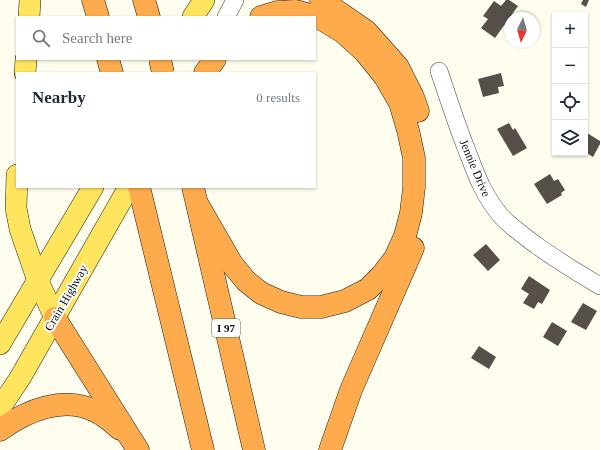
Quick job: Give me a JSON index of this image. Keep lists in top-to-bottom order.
{
  "streets": {
    "highway": ["I 97"],
    "main road": ["Crain Highway"],
    "street": ["Jennie Drive"]
  },
  "north": "bottom",
  "page": {
    "map_buttons": ["+", "−"],
    "search": "Search here",
    "heading": ["Nearby", "0 results"]
  }
}
